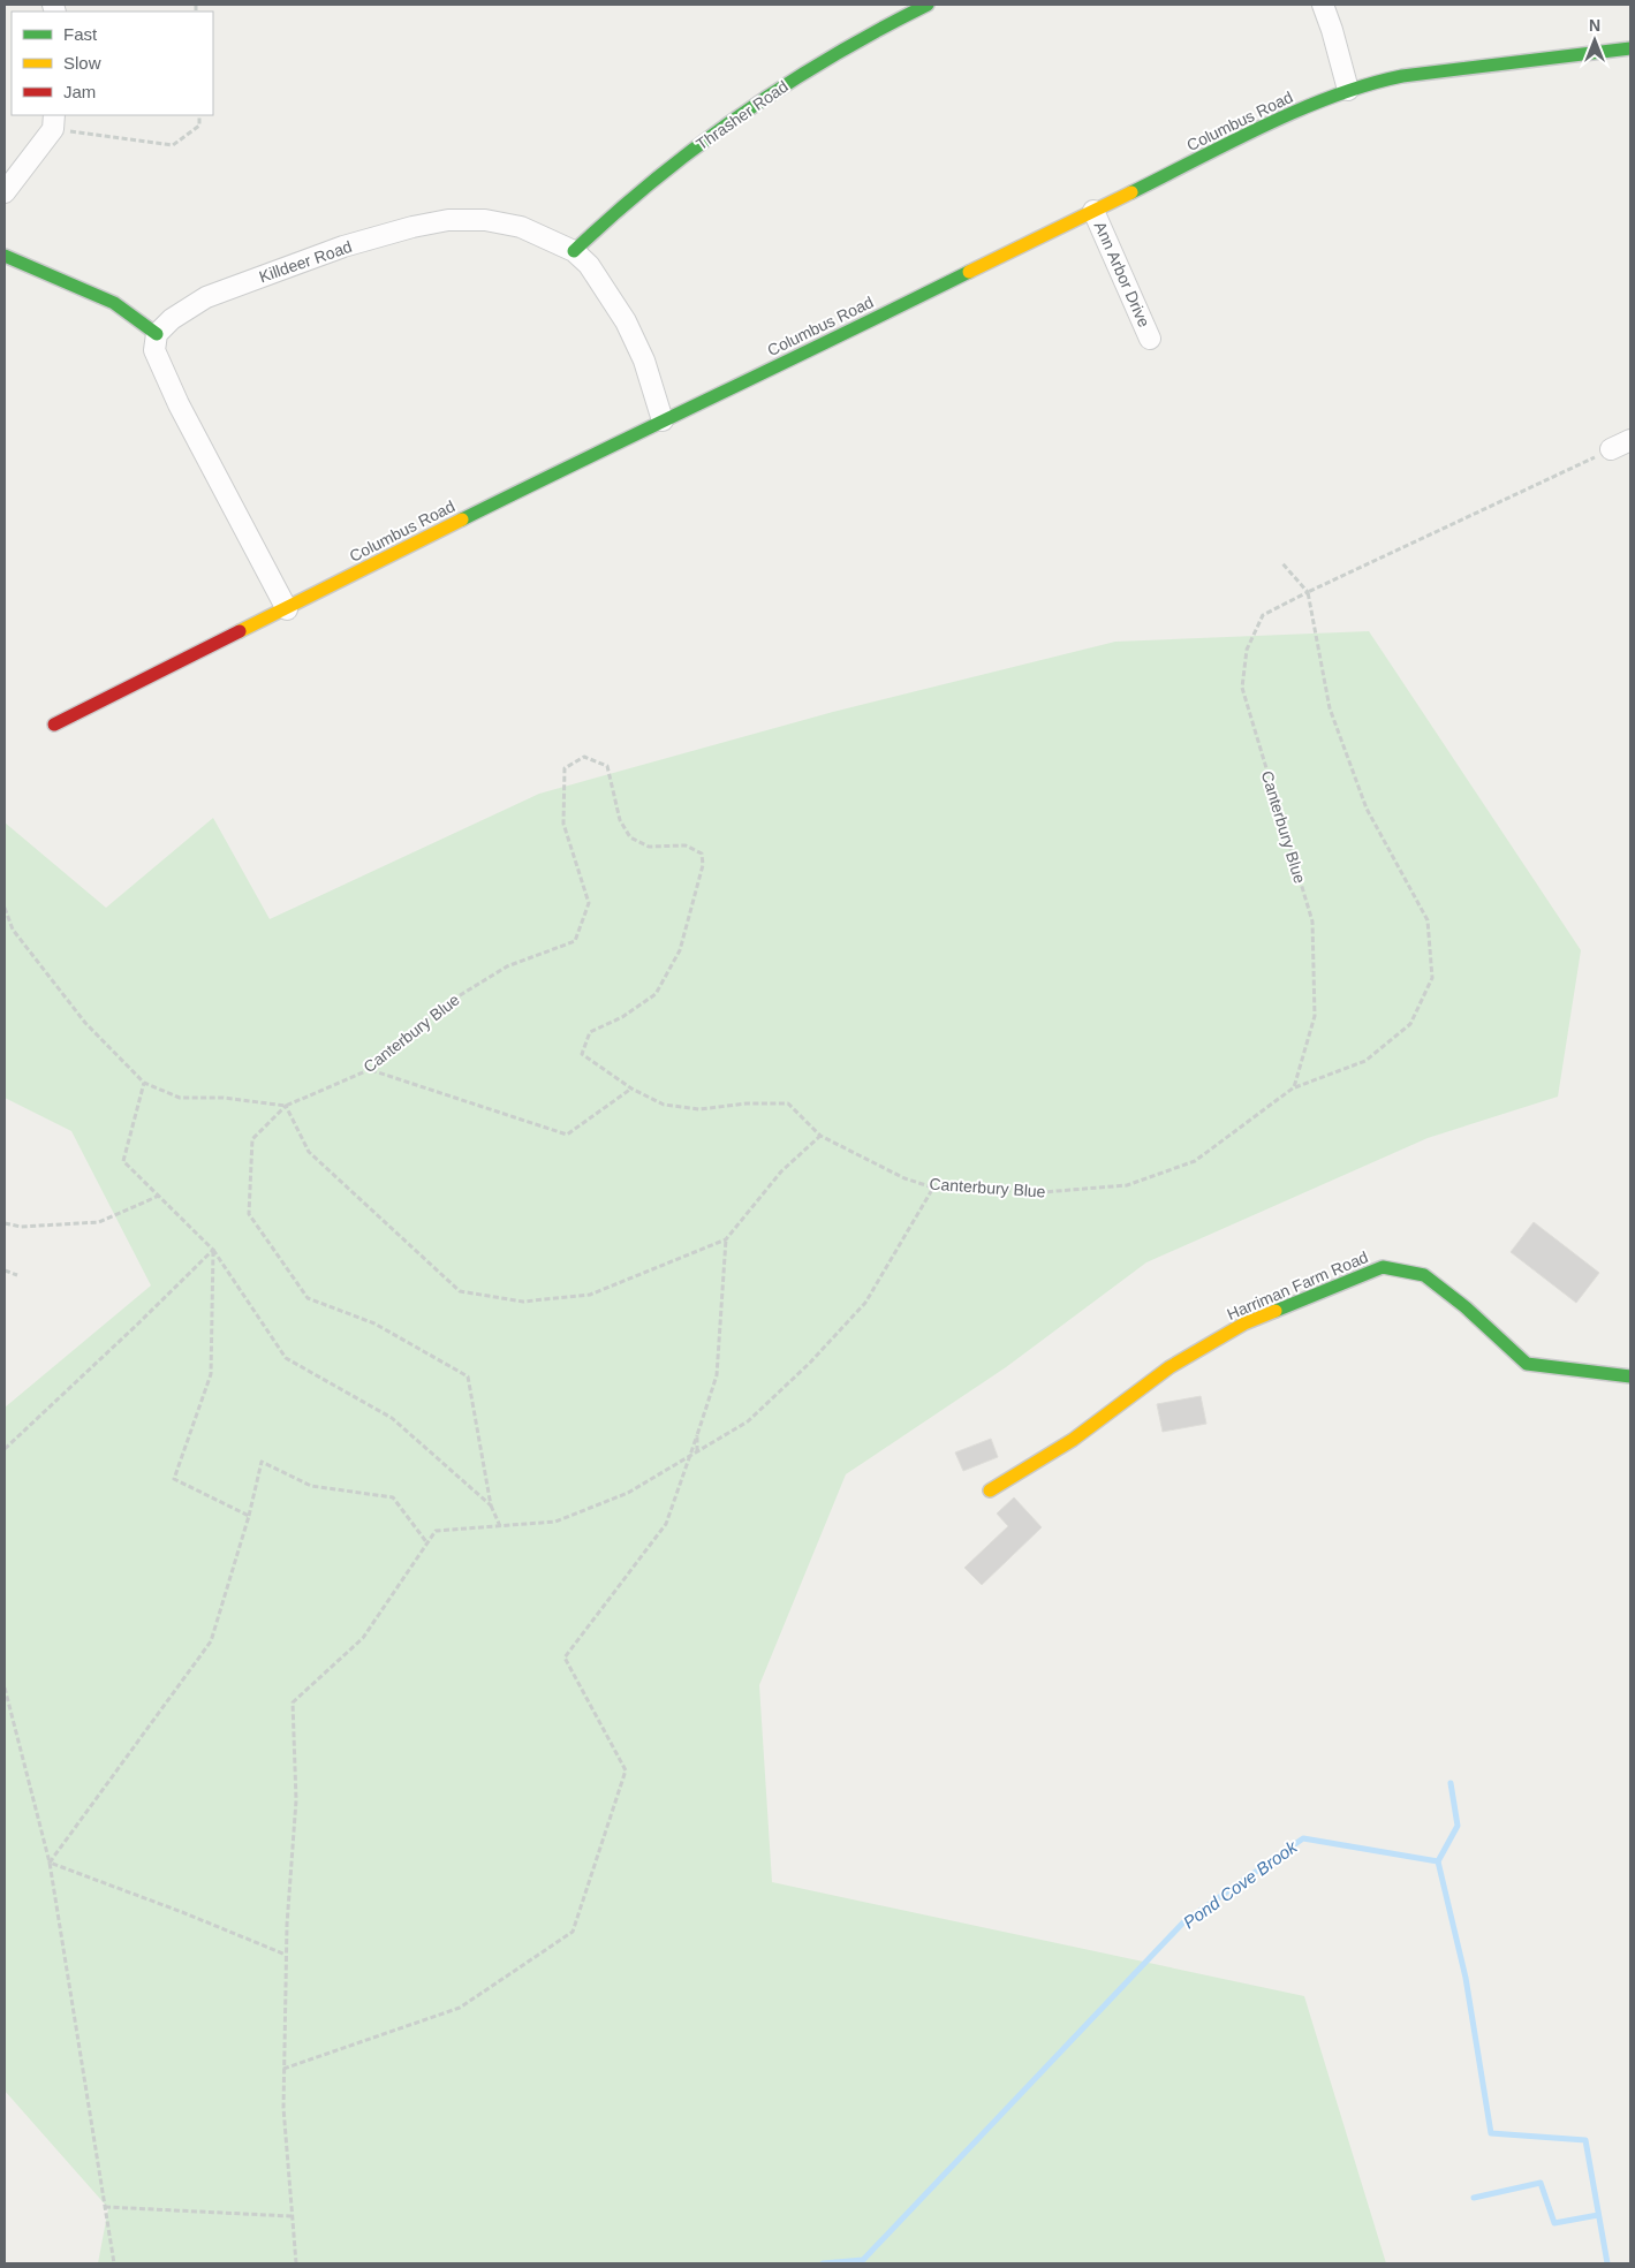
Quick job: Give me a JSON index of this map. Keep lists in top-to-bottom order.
{
  "streets": {
    "street": [
      "Thrasher Road",
      "Columbus Road",
      "Killdeer Road",
      "Ann Arbor Drive",
      "Harriman Farm Road"
    ],
    "path": ["Canterbury Blue"]
  },
  "crossings": [
    ["Thrasher Road", "Killdeer Road"],
    ["Columbus Road", "Killdeer Road"],
    ["Columbus Road", "Ann Arbor Drive"]
  ],
  "water": ["Pond Cove Brook"],
  "legend": ["Fast", "Slow", "Jam"],
  "north": "top"
}
